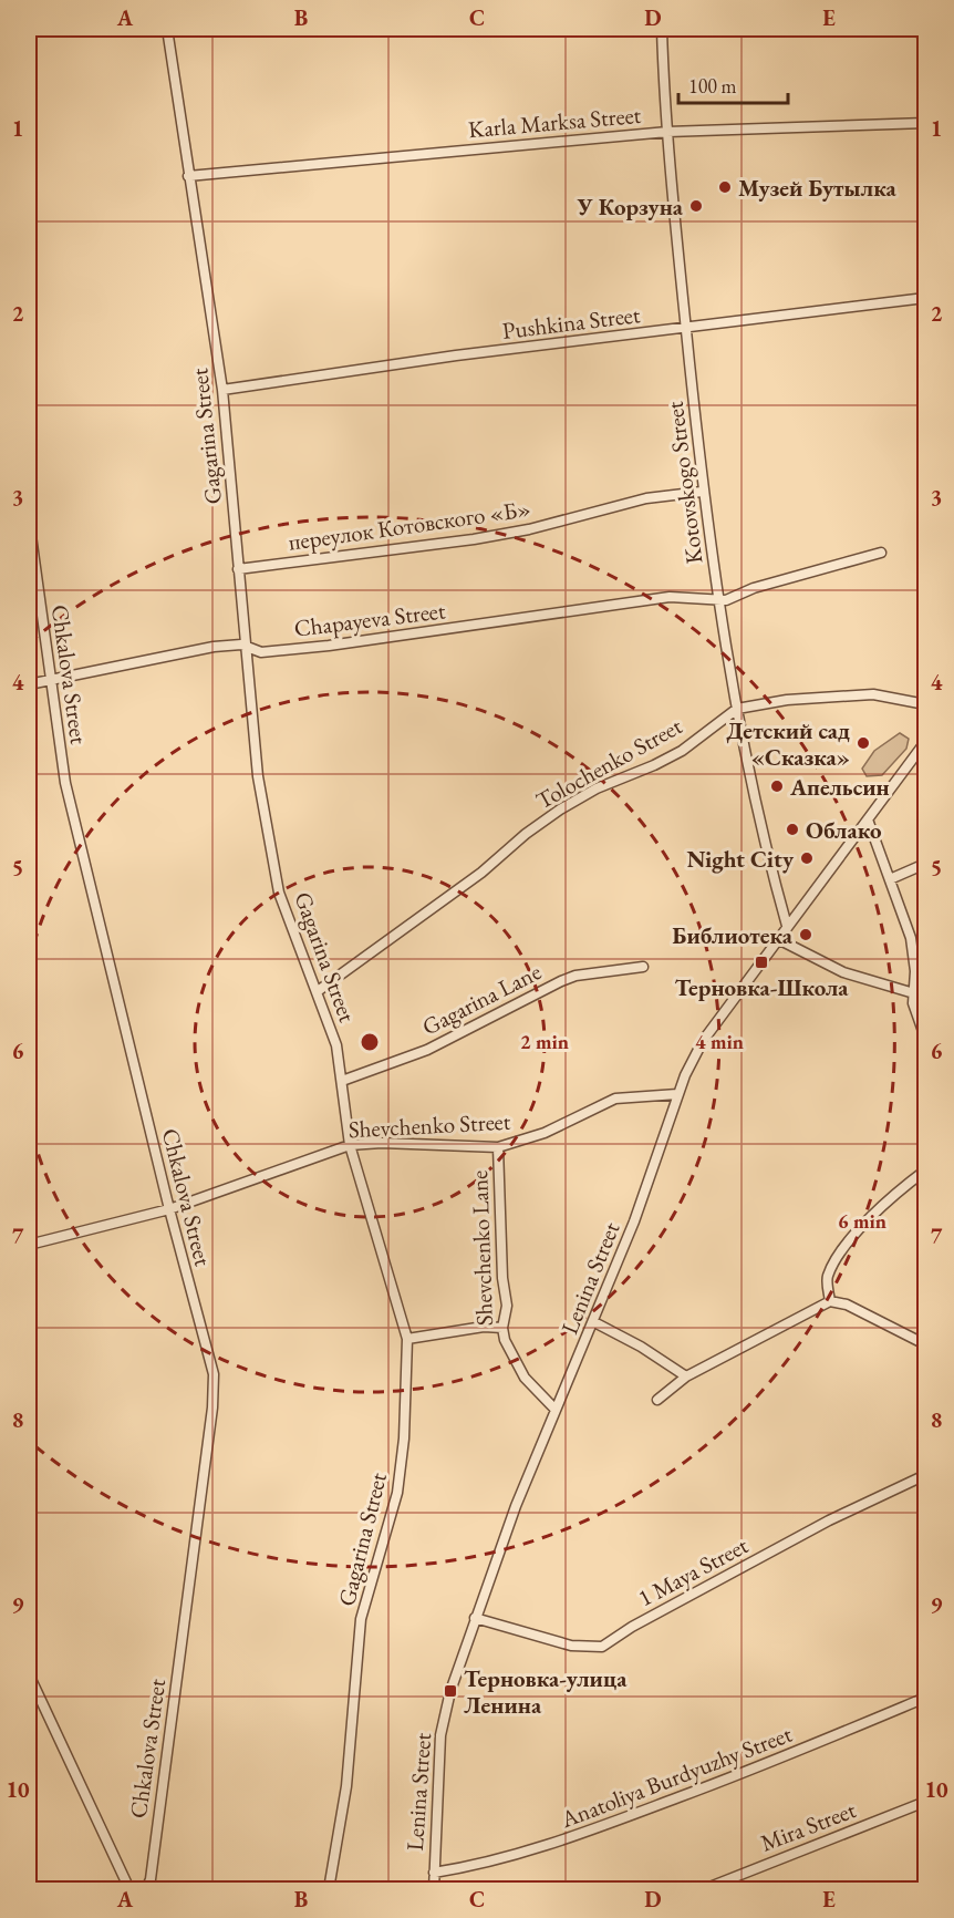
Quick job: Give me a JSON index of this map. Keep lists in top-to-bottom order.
{
  "streets": {
    "street": [
      "Karla Marksa Street",
      "Pushkina Street",
      "Gagarina Street",
      "Kotovskogo Street",
      "переулок Котовского «Б»",
      "Chapayeva Street",
      "Chkalova Street",
      "Tolochenko Street",
      "Gagarina Lane",
      "Shevchenko Street",
      "Shevchenko Lane",
      "Lenina Street",
      "1 Maya Street",
      "Anatoliya Burdyuzhy Street",
      "Mira Street"
    ]
  },
  "crossings": [
    ["Karla Marksa Street", "Gagarina Street"],
    ["Karla Marksa Street", "Kotovskogo Street"],
    ["Pushkina Street", "Gagarina Street"],
    ["Pushkina Street", "Kotovskogo Street"],
    ["Gagarina Street", "переулок Котовского «Б»"],
    ["Gagarina Street", "Chapayeva Street"],
    ["Gagarina Street", "Tolochenko Street"],
    ["Gagarina Street", "Gagarina Lane"],
    ["Gagarina Street", "Shevchenko Street"],
    ["Kotovskogo Street", "переулок Котовского «Б»"],
    ["Kotovskogo Street", "Chapayeva Street"],
    ["Kotovskogo Street", "Tolochenko Street"],
    ["Kotovskogo Street", "Lenina Street"],
    ["Chapayeva Street", "Chkalova Street"],
    ["Chkalova Street", "Shevchenko Street"],
    ["Shevchenko Street", "Shevchenko Lane"],
    ["Shevchenko Street", "Lenina Street"],
    ["Shevchenko Lane", "Lenina Street"],
    ["Lenina Street", "1 Maya Street"],
    ["Lenina Street", "Anatoliya Burdyuzhy Street"]
  ],
  "places": {
    "other": [
      "Музей Бутылка",
      "У Корзуна",
      "Детский сад «Сказка»",
      "Апельсин",
      "Облако",
      "Night City",
      "Библиотека"
    ],
    "transit": ["Терновка-Школа", "Терновка-улица Ленина"]
  },
  "scale_bar": "100 m",
  "grid": {
    "columns": [
      "A",
      "B",
      "C",
      "D",
      "E"
    ],
    "rows": [
      "1",
      "2",
      "3",
      "4",
      "5",
      "6",
      "7",
      "8",
      "9",
      "10"
    ]
  },
  "rings": ["2 min", "4 min", "6 min"]
}
